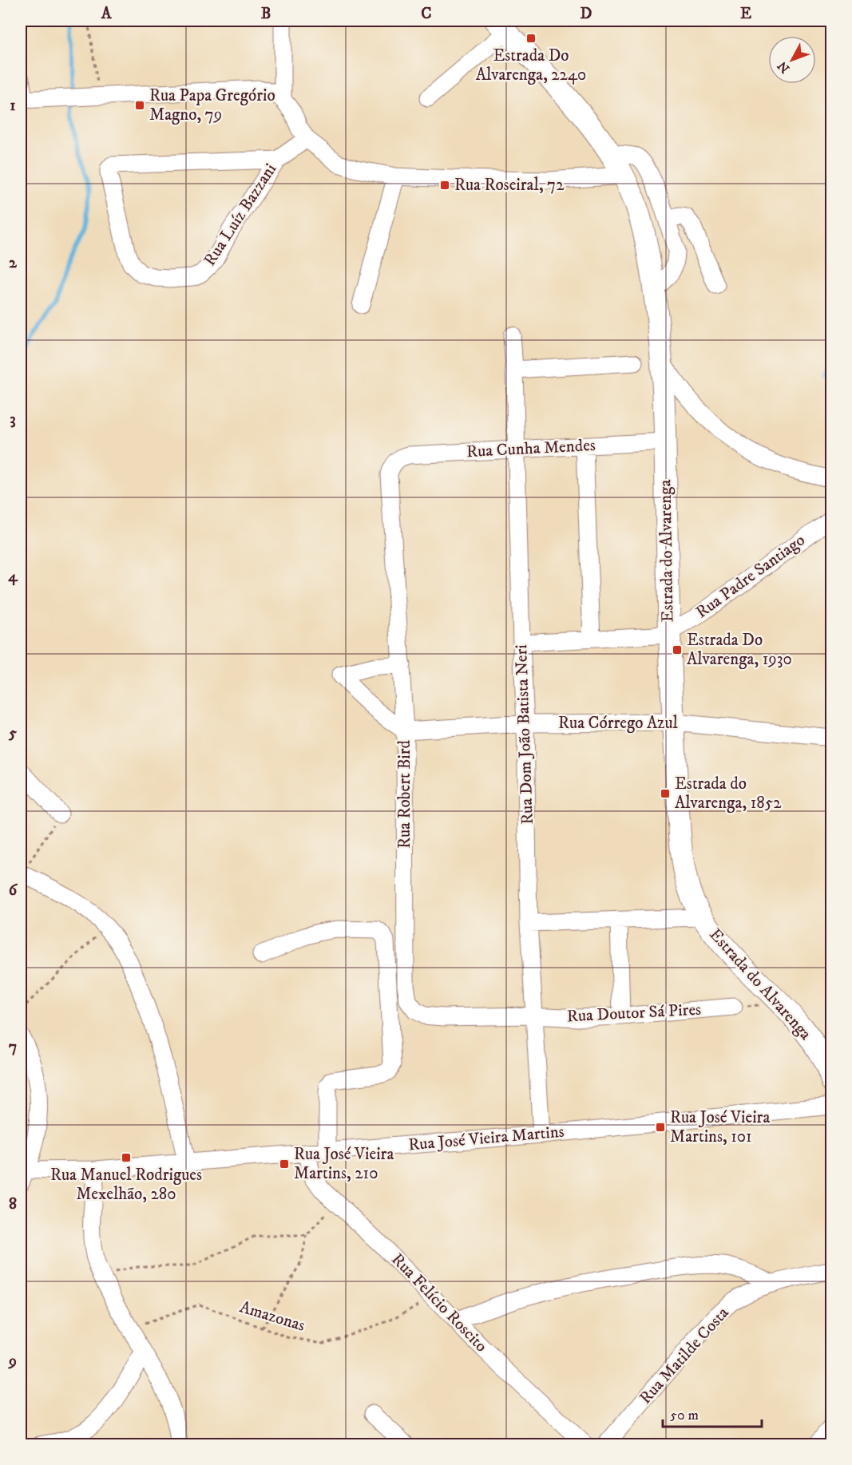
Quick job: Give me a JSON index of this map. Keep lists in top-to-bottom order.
{
  "streets": {
    "main road": ["Estrada do Alvarenga"],
    "street": [
      "Rua Luíz Bazzani",
      "Rua Cunha Mendes",
      "Rua Padre Santiago",
      "Rua Córrego Azul",
      "Rua Dom João Batista Neri",
      "Rua Robert Bird",
      "Rua Doutor Sá Pires",
      "Rua José Vieira Martins",
      "Rua Felício Roscito",
      "Rua Matilde Costa"
    ],
    "path": ["Amazonas"]
  },
  "crossings": [
    ["Rua Cunha Mendes", "Estrada do Alvarenga"],
    ["Rua Cunha Mendes", "Rua Dom João Batista Neri"],
    ["Rua Cunha Mendes", "Rua Robert Bird"],
    ["Estrada do Alvarenga", "Rua Padre Santiago"],
    ["Estrada do Alvarenga", "Rua Córrego Azul"],
    ["Rua Padre Santiago", "Rua Dom João Batista Neri"],
    ["Rua Córrego Azul", "Rua Dom João Batista Neri"],
    ["Rua Córrego Azul", "Rua Robert Bird"],
    ["Rua Dom João Batista Neri", "Rua Robert Bird"],
    ["Rua Dom João Batista Neri", "Rua Doutor Sá Pires"],
    ["Rua Dom João Batista Neri", "Rua José Vieira Martins"],
    ["Rua Robert Bird", "Rua Doutor Sá Pires"],
    ["Rua José Vieira Martins", "Rua Felício Roscito"],
    ["Rua Felício Roscito", "Amazonas"]
  ],
  "places": {
    "transit": [
      "Estrada Do Alvarenga, 2240",
      "Rua Papa Gregório Magno, 79",
      "Rua Roseiral, 72",
      "Estrada Do Alvarenga, 1930",
      "Estrada do Alvarenga, 1852",
      "Rua José Vieira Martins, 101",
      "Rua Manuel Rodrigues Mexelhão, 280",
      "Rua José Vieira Martins, 210"
    ]
  },
  "scale_bar": "50 m",
  "north": "bottom left",
  "grid": {
    "columns": [
      "A",
      "B",
      "C",
      "D",
      "E"
    ],
    "rows": [
      "1",
      "2",
      "3",
      "4",
      "5",
      "6",
      "7",
      "8",
      "9"
    ]
  }
}
